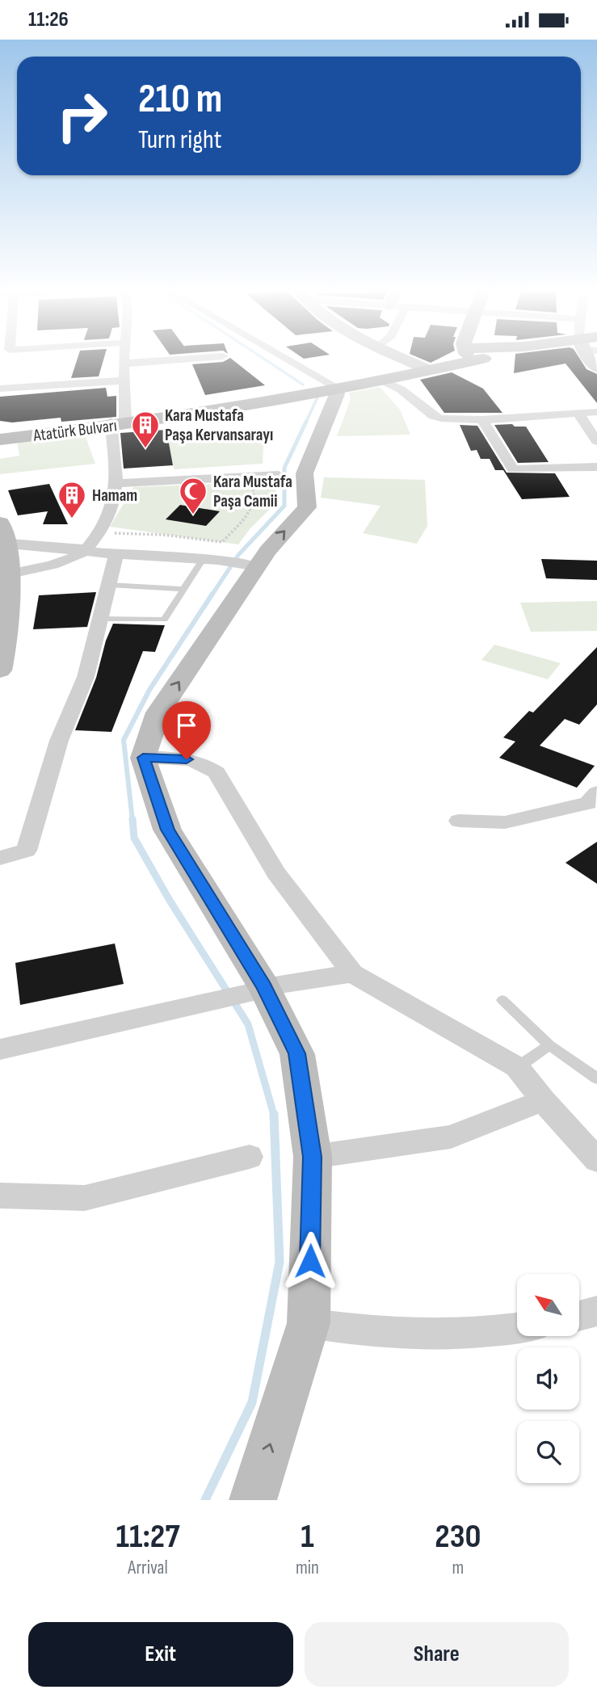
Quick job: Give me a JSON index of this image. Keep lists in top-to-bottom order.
{
  "streets": {
    "main road": ["Atatürk Bulvarı"]
  },
  "places": {
    "building": ["Kara Mustafa Paşa Kervansarayı", "Hamam"],
    "mosque": ["Kara Mustafa Paşa Camii"]
  },
  "north": "top left",
  "page": {
    "status": "11:26",
    "turn": ["210 m", "Turn right"],
    "eta": [
      "11:27",
      "Arrival",
      "1",
      "min",
      "230",
      "m"
    ],
    "buttons": ["Exit", "Share"]
  }
}
